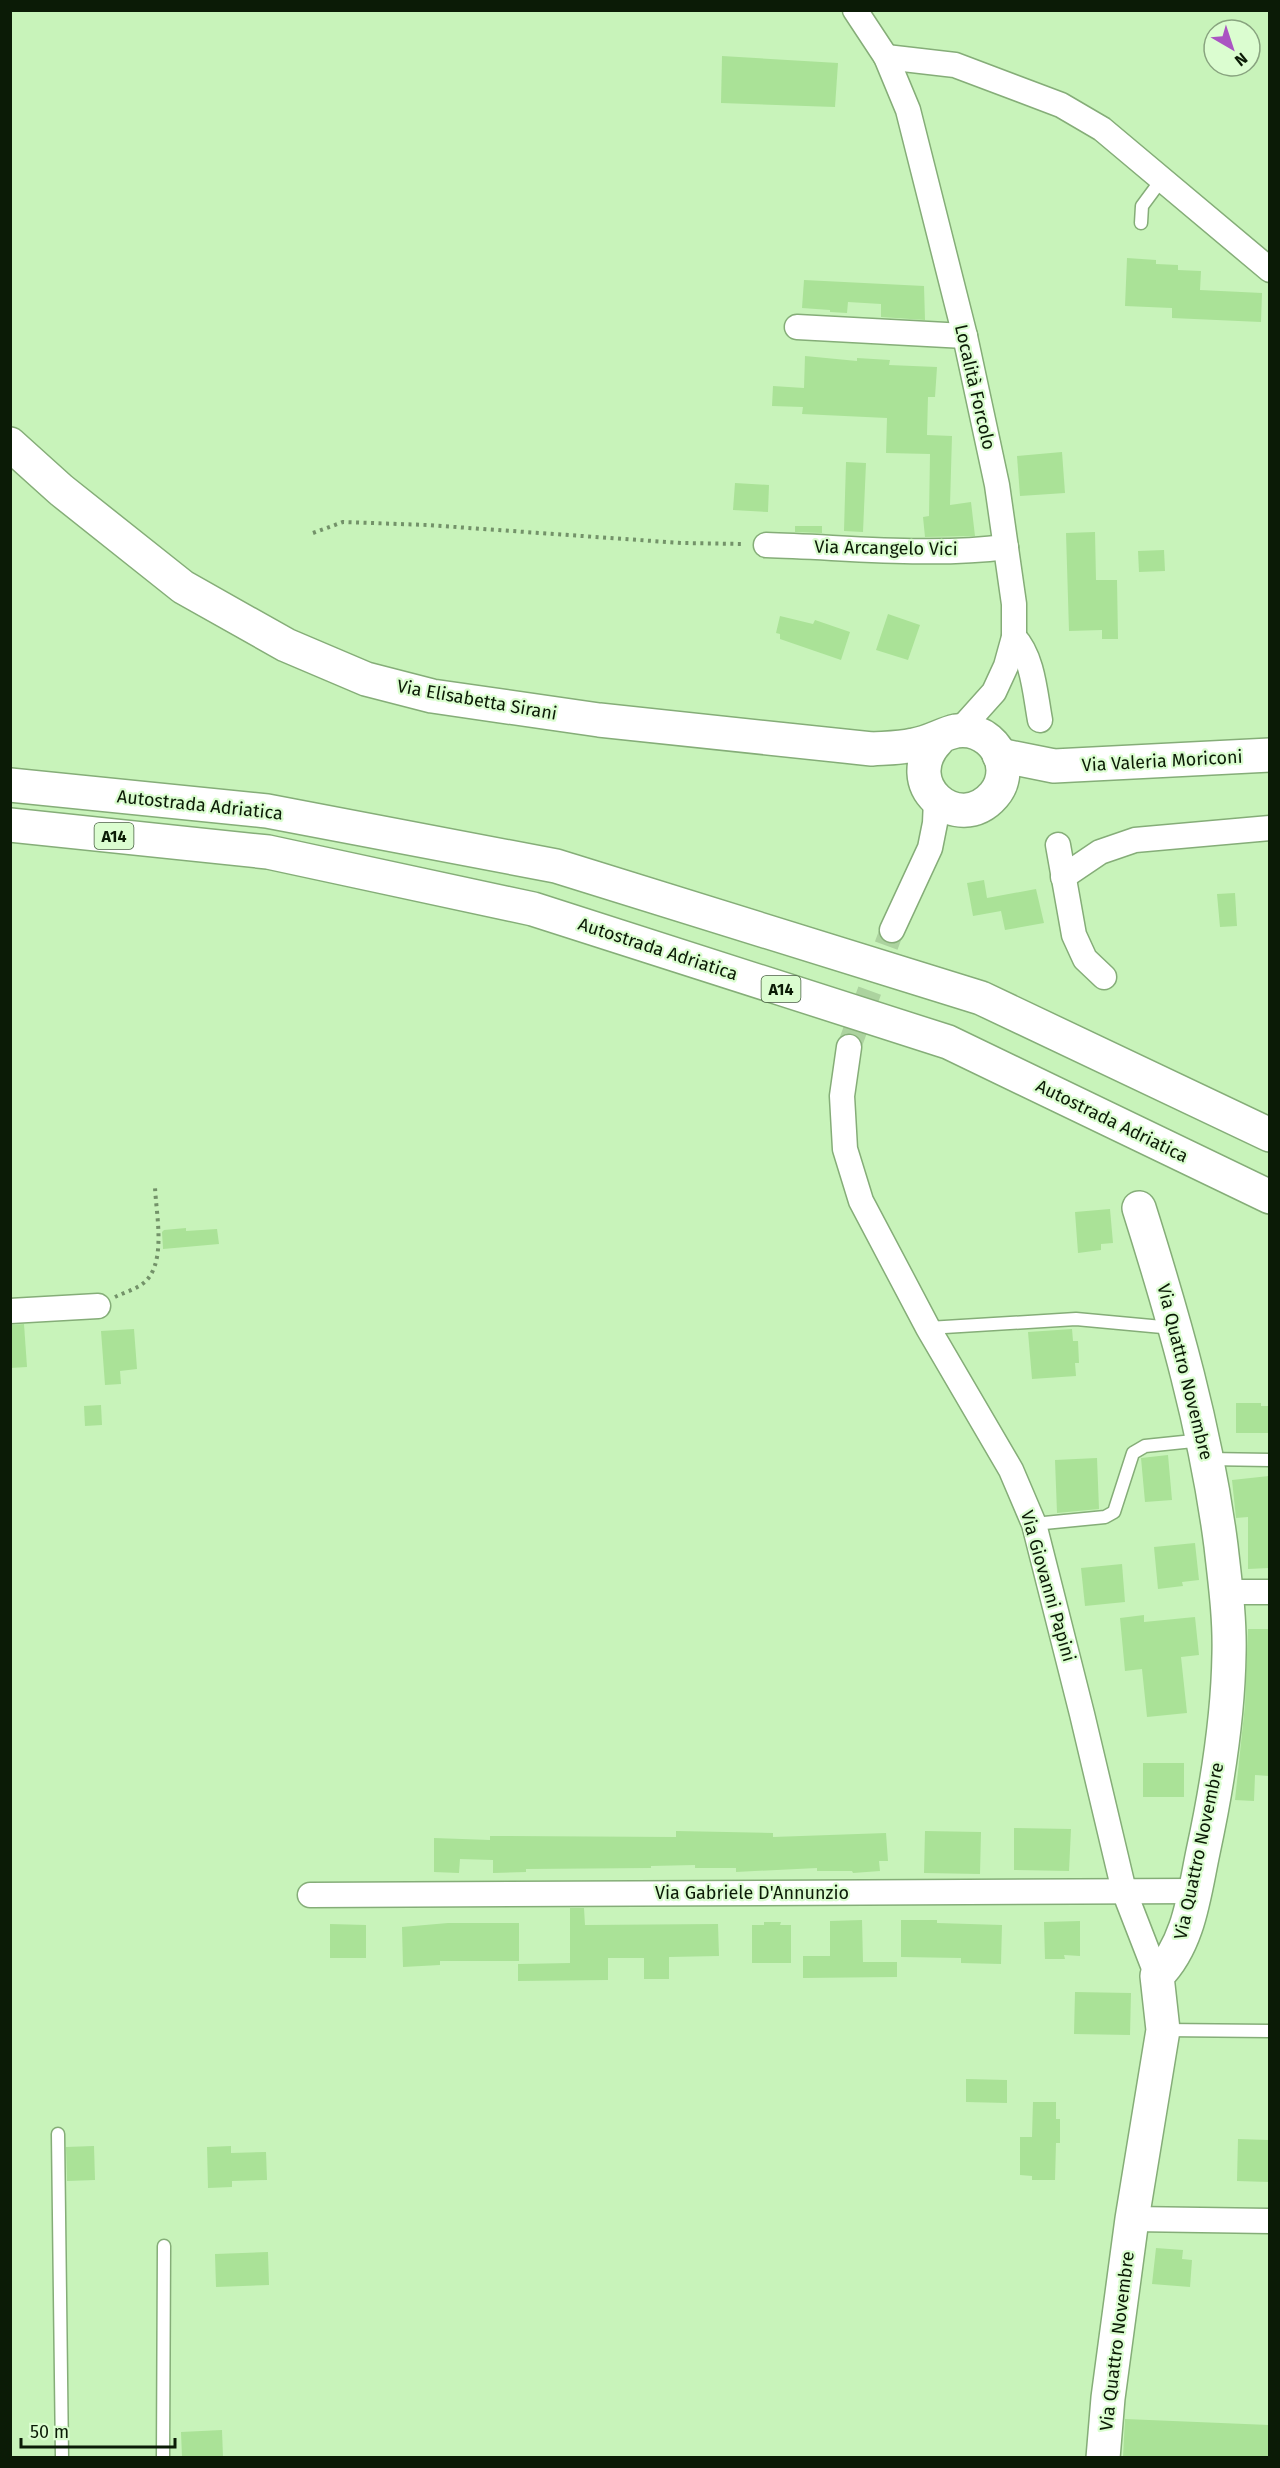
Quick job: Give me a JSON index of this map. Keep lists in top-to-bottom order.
{
  "streets": {
    "main road": [
      "Via Elisabetta Sirani",
      "Via Valeria Moriconi",
      "Autostrada Adriatica",
      "A14",
      "Via Quattro Novembre"
    ],
    "street": [
      "Località Forcolo",
      "Via Arcangelo Vici",
      "Via Giovanni Papini",
      "Via Gabriele D'Annunzio"
    ]
  },
  "crossings": [
    ["Località Forcolo", "Via Arcangelo Vici"],
    ["Via Elisabetta Sirani", "Via Valeria Moriconi"],
    ["Via Quattro Novembre", "Via Giovanni Papini"],
    ["Via Quattro Novembre", "Via Gabriele D'Annunzio"],
    ["Via Giovanni Papini", "Via Gabriele D'Annunzio"]
  ],
  "scale_bar": "50 m",
  "north": "bottom right"
}
